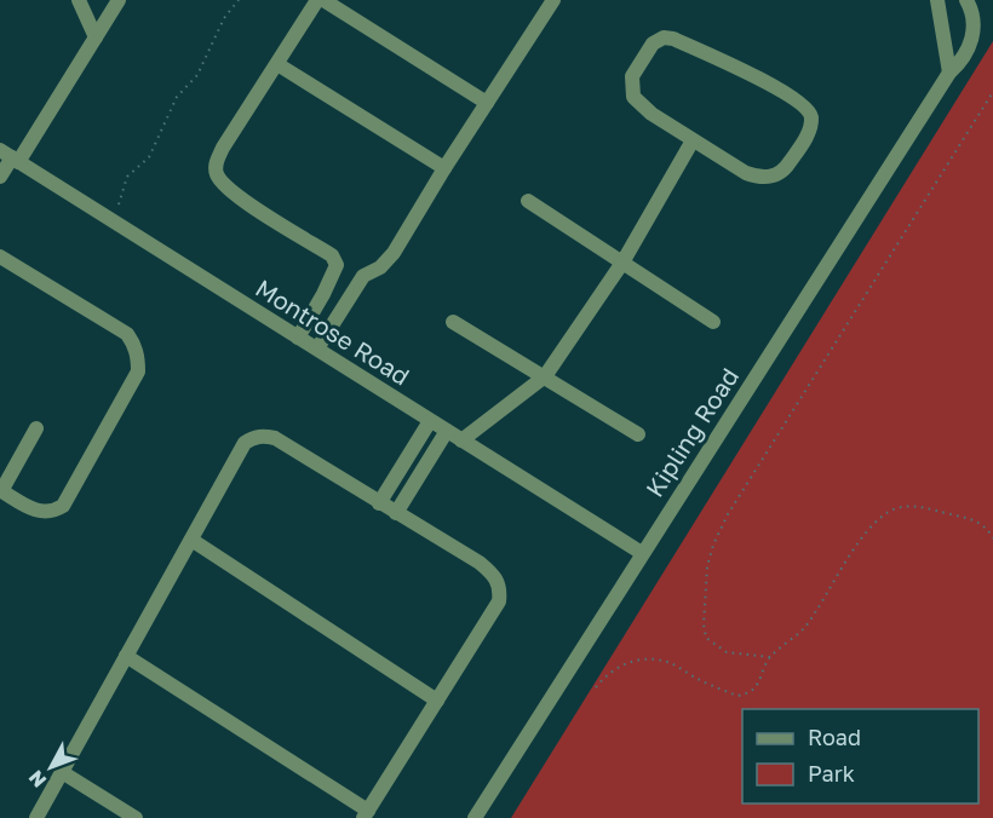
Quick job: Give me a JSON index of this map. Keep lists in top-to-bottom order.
{
  "streets": {
    "street": ["Montrose Road", "Kipling Road"]
  },
  "crossings": [
    ["Montrose Road", "Kipling Road"]
  ],
  "legend": ["Road", "Park"],
  "north": "bottom left"
}
